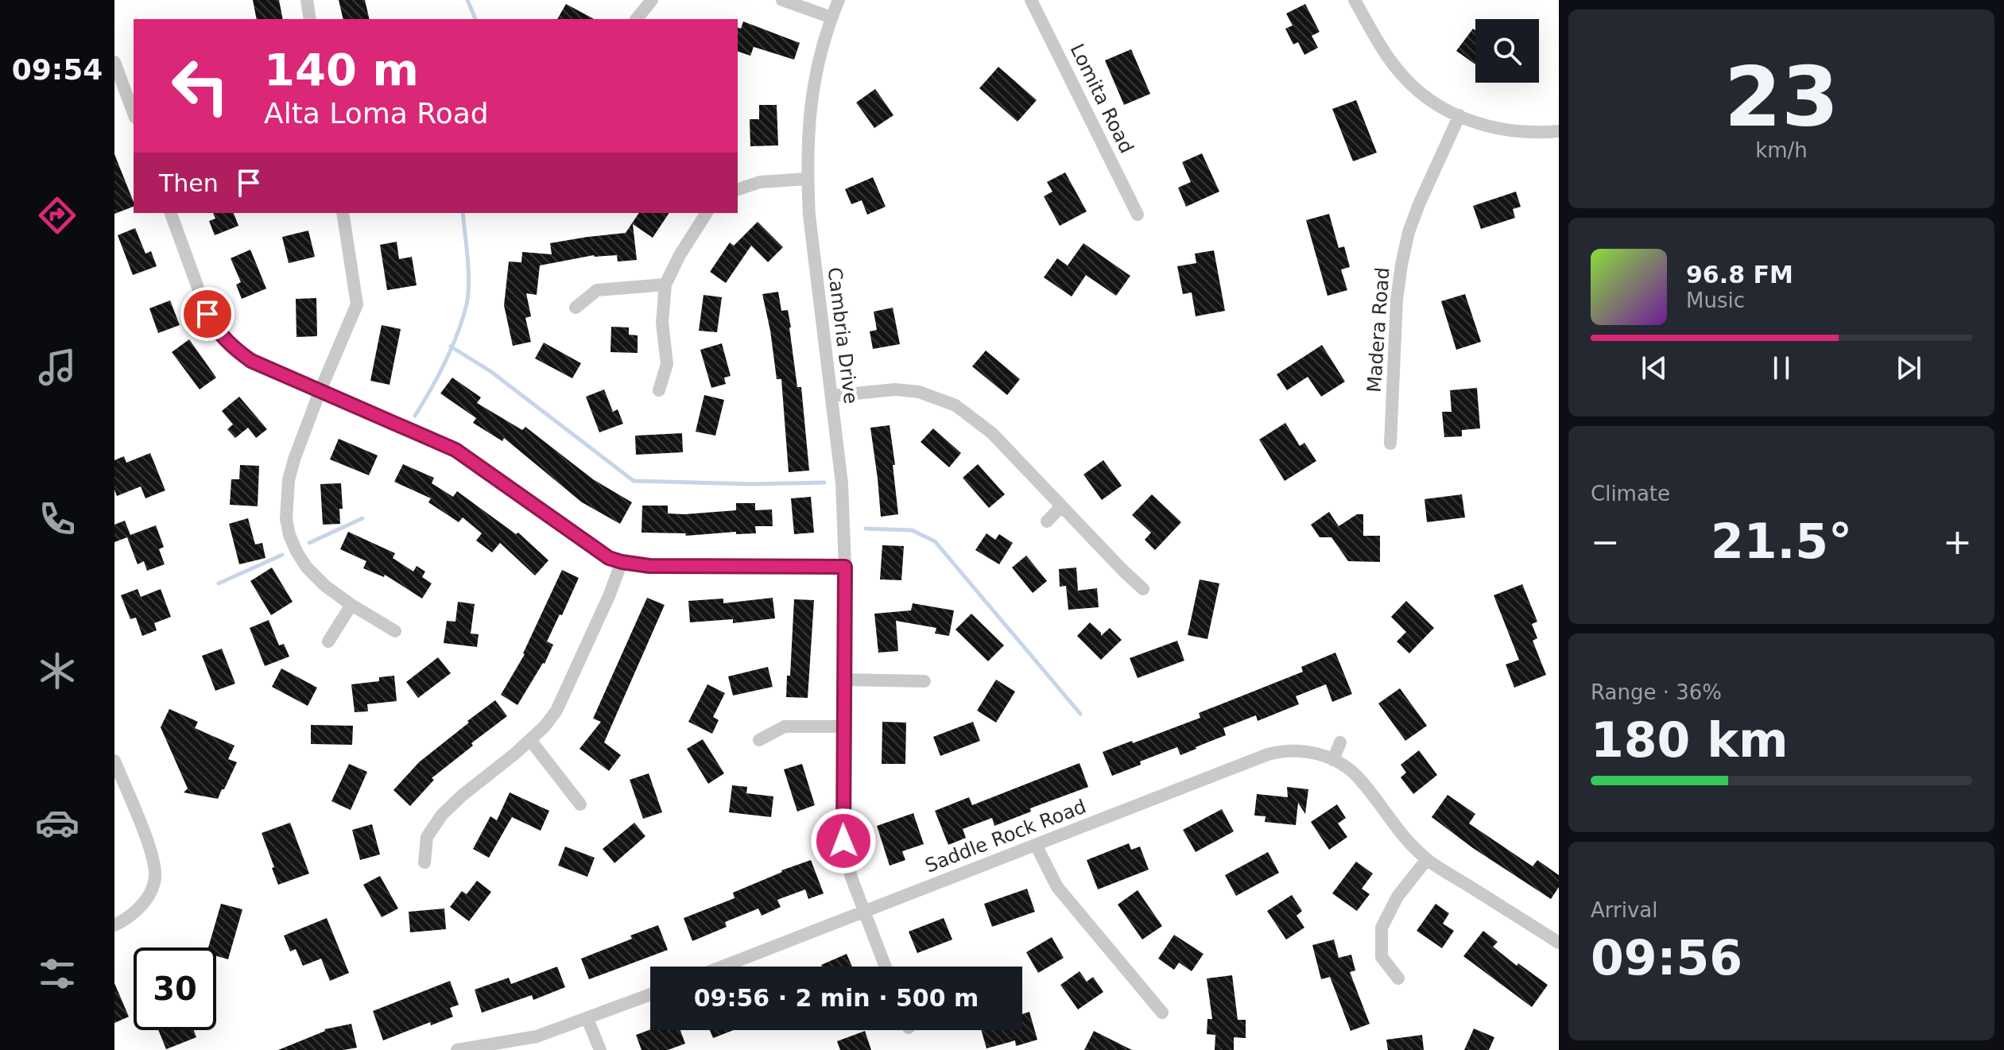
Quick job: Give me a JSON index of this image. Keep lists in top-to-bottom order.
{
  "streets": {
    "street": [
      "Lomita Road",
      "Madera Road",
      "Cambria Drive",
      "Saddle Rock Road"
    ]
  },
  "crossings": [
    ["Cambria Drive", "Saddle Rock Road"]
  ],
  "page": {
    "tabs": "09:54",
    "tile": [
      ["23", "km/h"],
      "Climate",
      ["Range · 36%", "180 km"],
      ["Arrival", "09:56"]
    ],
    "turn": ["140 m", "Alta Loma Road"],
    "then": "Then",
    "song": ["96.8 FM", "Music"],
    "heat": ["−", "21.5°", "+"],
    "limit": "30",
    "trip": "09:56 · 2 min · 500 m"
  }
}
